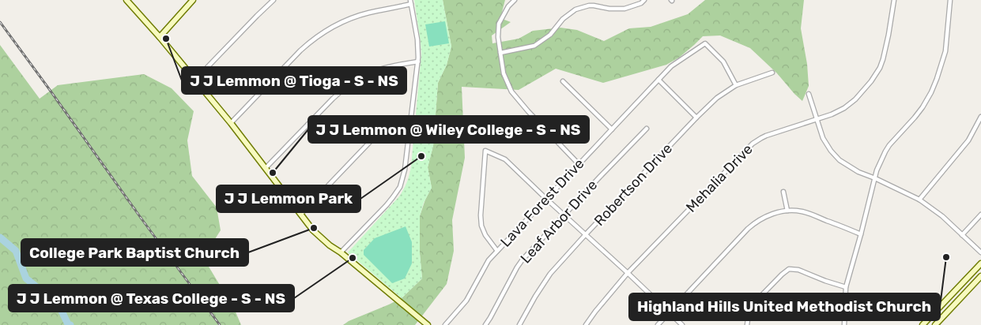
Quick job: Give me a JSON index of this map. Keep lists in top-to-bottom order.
{
  "streets": {
    "street": [
      "Mehalia Drive",
      "Robertson Drive",
      "Lava Forest Drive",
      "Leaf Arbor Drive"
    ]
  },
  "crossings": [
    ["Robertson Drive", "Lava Forest Drive"]
  ],
  "places": [
    "J J Lemmon @ Tioga - S - NS",
    "J J Lemmon Park",
    "J J Lemmon @ Wiley College - S - NS",
    "College Park Baptist Church",
    "Highland Hills United Methodist Church",
    "J J Lemmon @ Texas College - S - NS"
  ]
}
